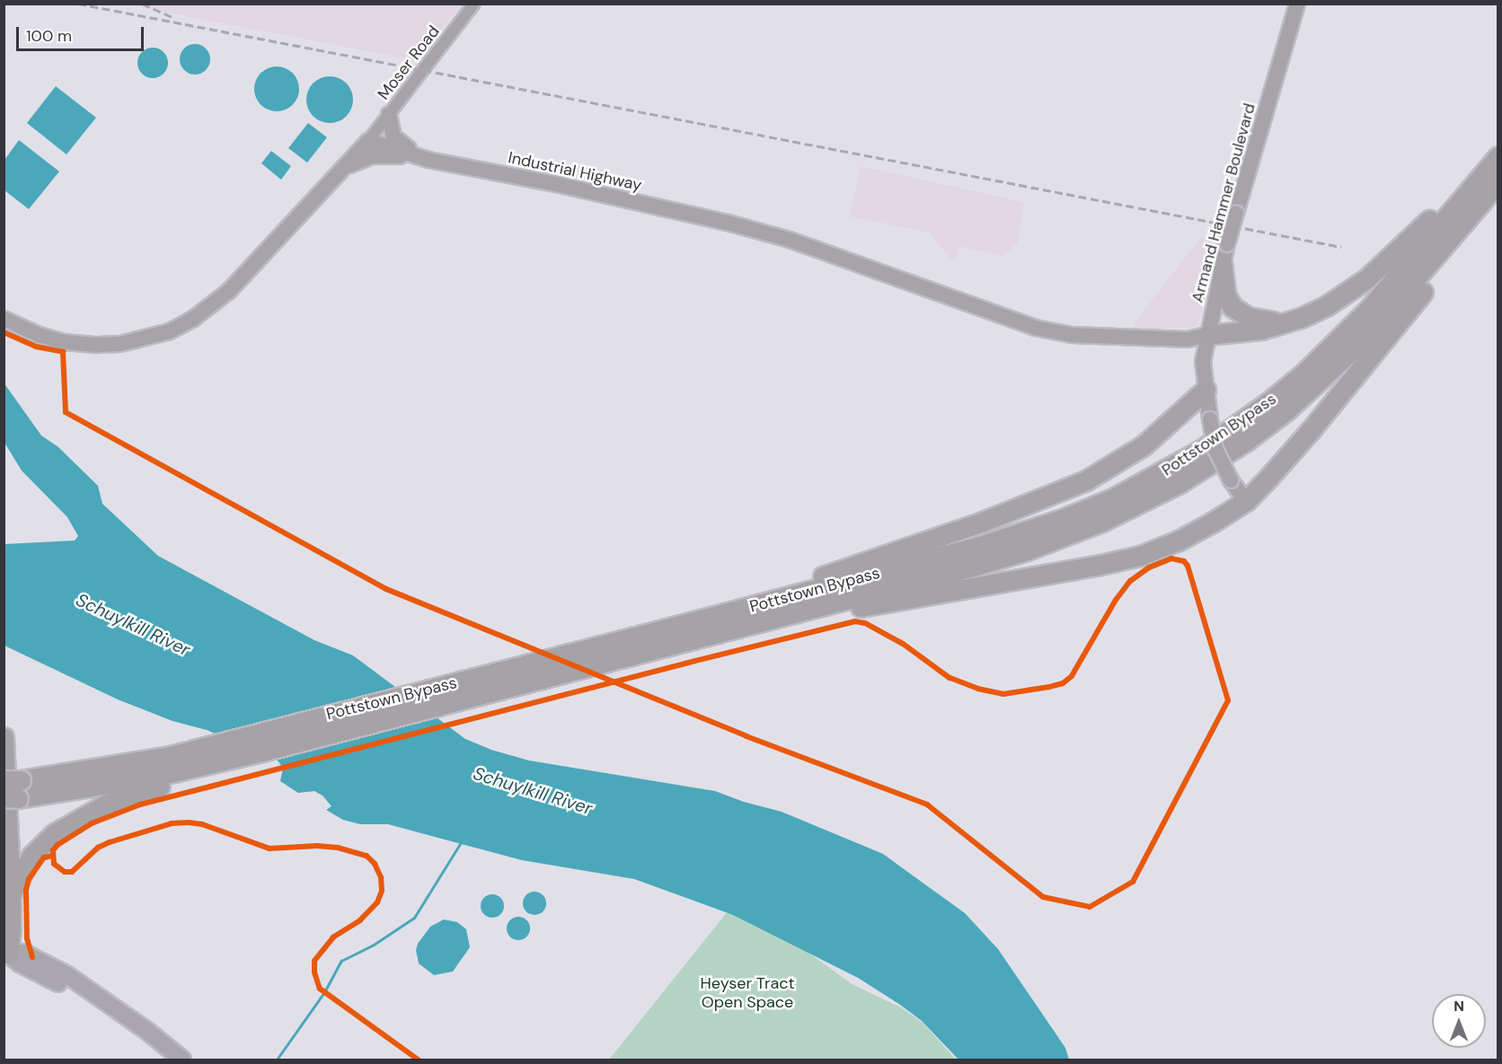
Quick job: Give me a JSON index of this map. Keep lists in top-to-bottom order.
{
  "streets": {
    "highway": ["Pottstown Bypass"],
    "street": ["Moser Road", "Industrial Highway", "Armand Hammer Boulevard"]
  },
  "crossings": [
    ["Moser Road", "Industrial Highway"],
    ["Industrial Highway", "Armand Hammer Boulevard"]
  ],
  "water": ["Schuylkill River"],
  "parks": ["Heyser Tract Open Space"],
  "scale_bar": "100 m",
  "north": "top"
}
